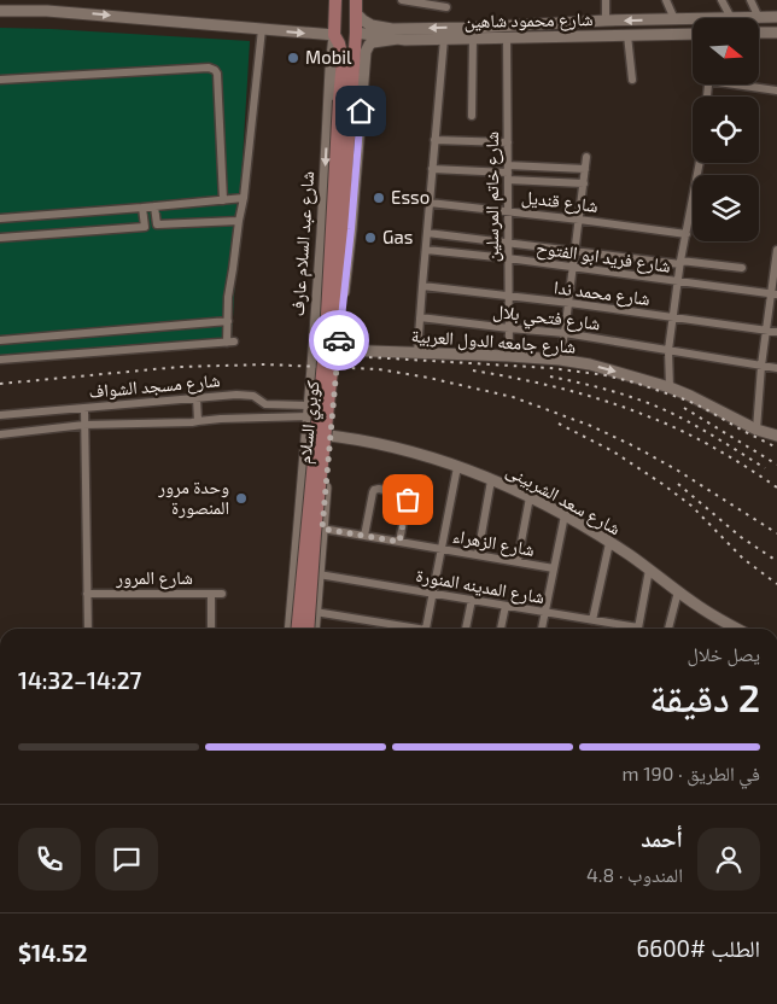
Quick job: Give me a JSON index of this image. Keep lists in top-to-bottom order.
{
  "streets": {
    "main road": [
      "شارع محمود شاهين",
      "شارع عبد السلام عارف",
      "شارع جامعه الدول العربية",
      "كوبري السلام",
      "شارع سعد الشربينى"
    ],
    "street": [
      "شارع خاتم المرسلين",
      "شارع قنديل",
      "شارع فريد ابو الفتوح",
      "شارع محمد ندا",
      "شارع فتحي بلال",
      "شارع مسجد الشواف",
      "شارع الزهراء",
      "شارع المرور",
      "شارع المدينه المنورة"
    ]
  },
  "crossings": [
    ["شارع محمود شاهين", "شارع خاتم المرسلين"],
    ["شارع محمود شاهين", "كوبري السلام"],
    ["شارع خاتم المرسلين", "شارع قنديل"],
    ["شارع خاتم المرسلين", "شارع فريد ابو الفتوح"],
    ["شارع خاتم المرسلين", "شارع محمد ندا"],
    ["شارع خاتم المرسلين", "شارع فتحي بلال"],
    ["شارع خاتم المرسلين", "شارع جامعه الدول العربية"],
    ["شارع عبد السلام عارف", "شارع مسجد الشواف"],
    ["شارع عبد السلام عارف", "كوبري السلام"],
    ["شارع عبد السلام عارف", "شارع سعد الشربينى"]
  ],
  "places": [
    "Mobil",
    "Esso",
    "Gas",
    "وحدة مرور المنصورة"
  ],
  "north": "right",
  "page": {
    "heading": ["2 دقيقة", "يصل خلال", "14:27–14:32"],
    "panel": [
      "أحمد",
      "المندوب · 4.8",
      "الطلب #6600",
      "$14.52"
    ],
    "bar": "في الطريق · 190 m"
  }
}
